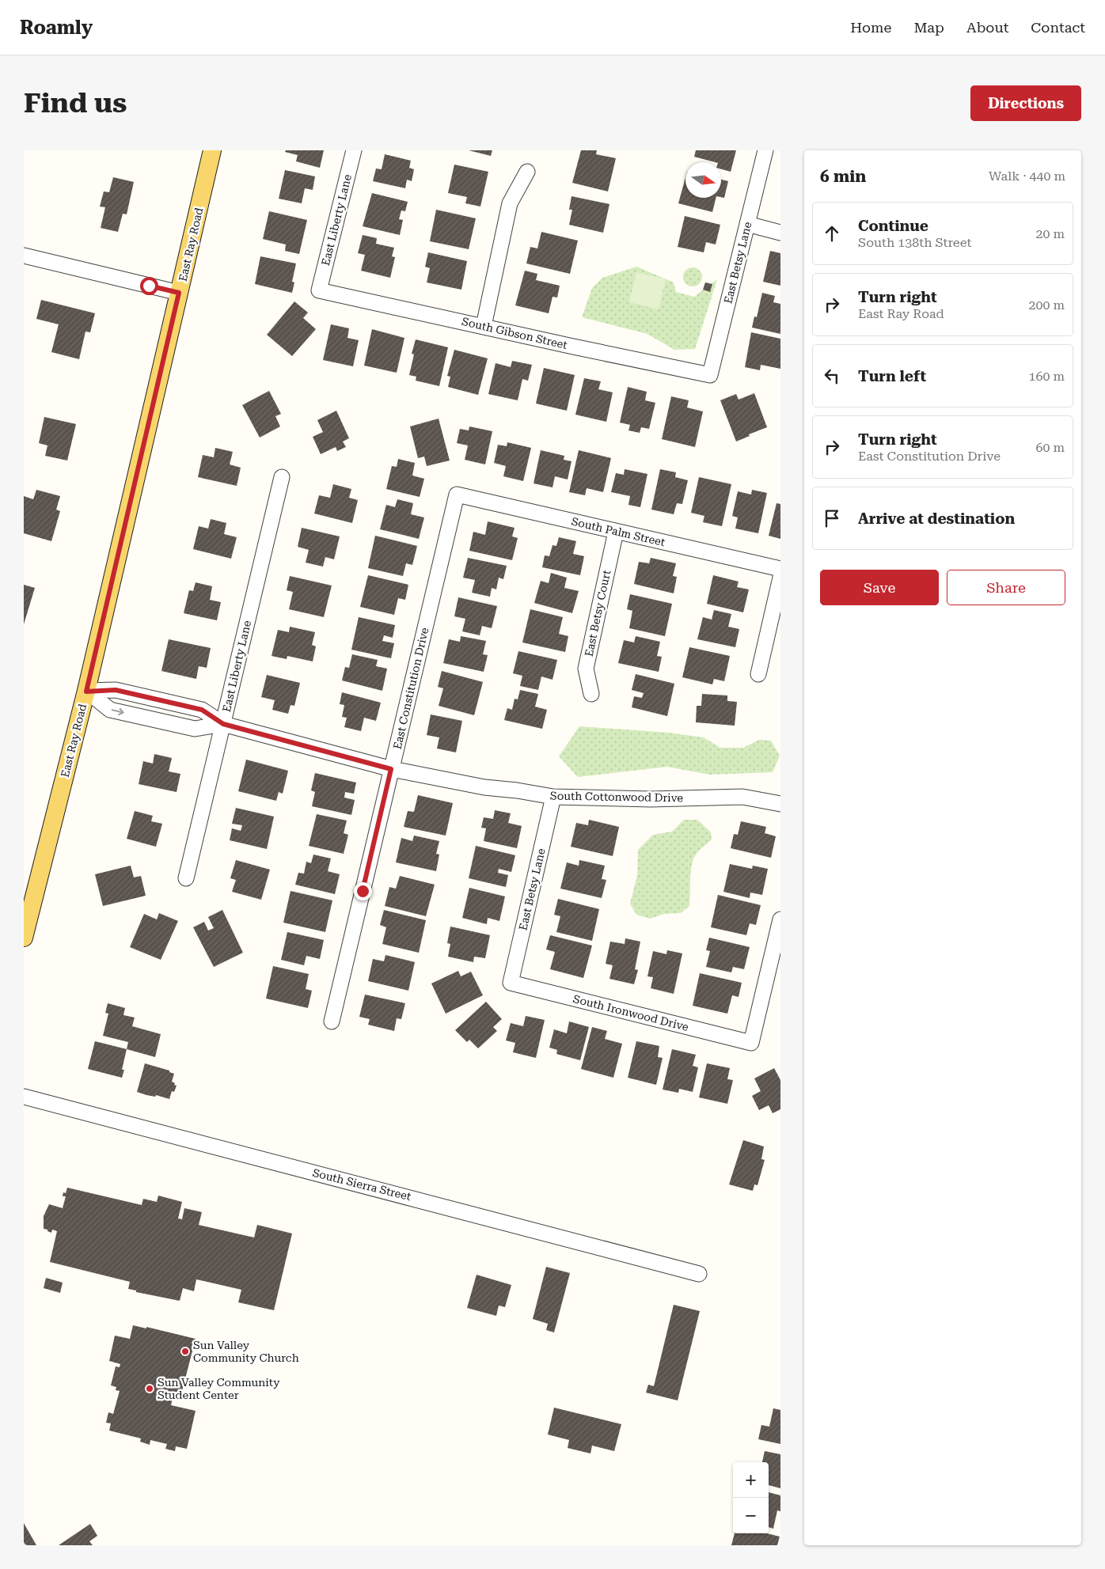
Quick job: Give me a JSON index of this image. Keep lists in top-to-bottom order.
{
  "streets": {
    "main road": ["East Ray Road"],
    "street": [
      "East Liberty Lane",
      "East Betsy Lane",
      "South Gibson Street",
      "South Palm Street",
      "East Betsy Court",
      "East Constitution Drive",
      "South Cottonwood Drive",
      "South Ironwood Drive",
      "South Sierra Street"
    ]
  },
  "crossings": [
    ["East Liberty Lane", "South Gibson Street"],
    ["East Liberty Lane", "South Cottonwood Drive"],
    ["East Ray Road", "South Cottonwood Drive"],
    ["East Betsy Lane", "South Gibson Street"],
    ["East Betsy Lane", "South Cottonwood Drive"],
    ["East Betsy Lane", "South Ironwood Drive"],
    ["South Palm Street", "East Betsy Court"],
    ["South Palm Street", "East Constitution Drive"],
    ["East Constitution Drive", "South Cottonwood Drive"]
  ],
  "places": ["Sun Valley Community Church", "Sun Valley Community Student Center"],
  "north": "right",
  "page": {
    "header": "Roamly",
    "nav": [
      "Home",
      "Map",
      "About",
      "Contact"
    ],
    "buttons": [
      "Directions",
      ["Save", "Share"]
    ],
    "title": "Find us",
    "heading": ["6 min", "Walk · 440 m"],
    "list": [
      ["Continue", "South 138th Street", "20 m"],
      ["Turn right", "East Ray Road", "200 m"],
      ["Turn left", "160 m"],
      ["Turn right", "East Constitution Drive", "60 m"],
      "Arrive at destination"
    ],
    "map_buttons": ["+", "−"]
  }
}
